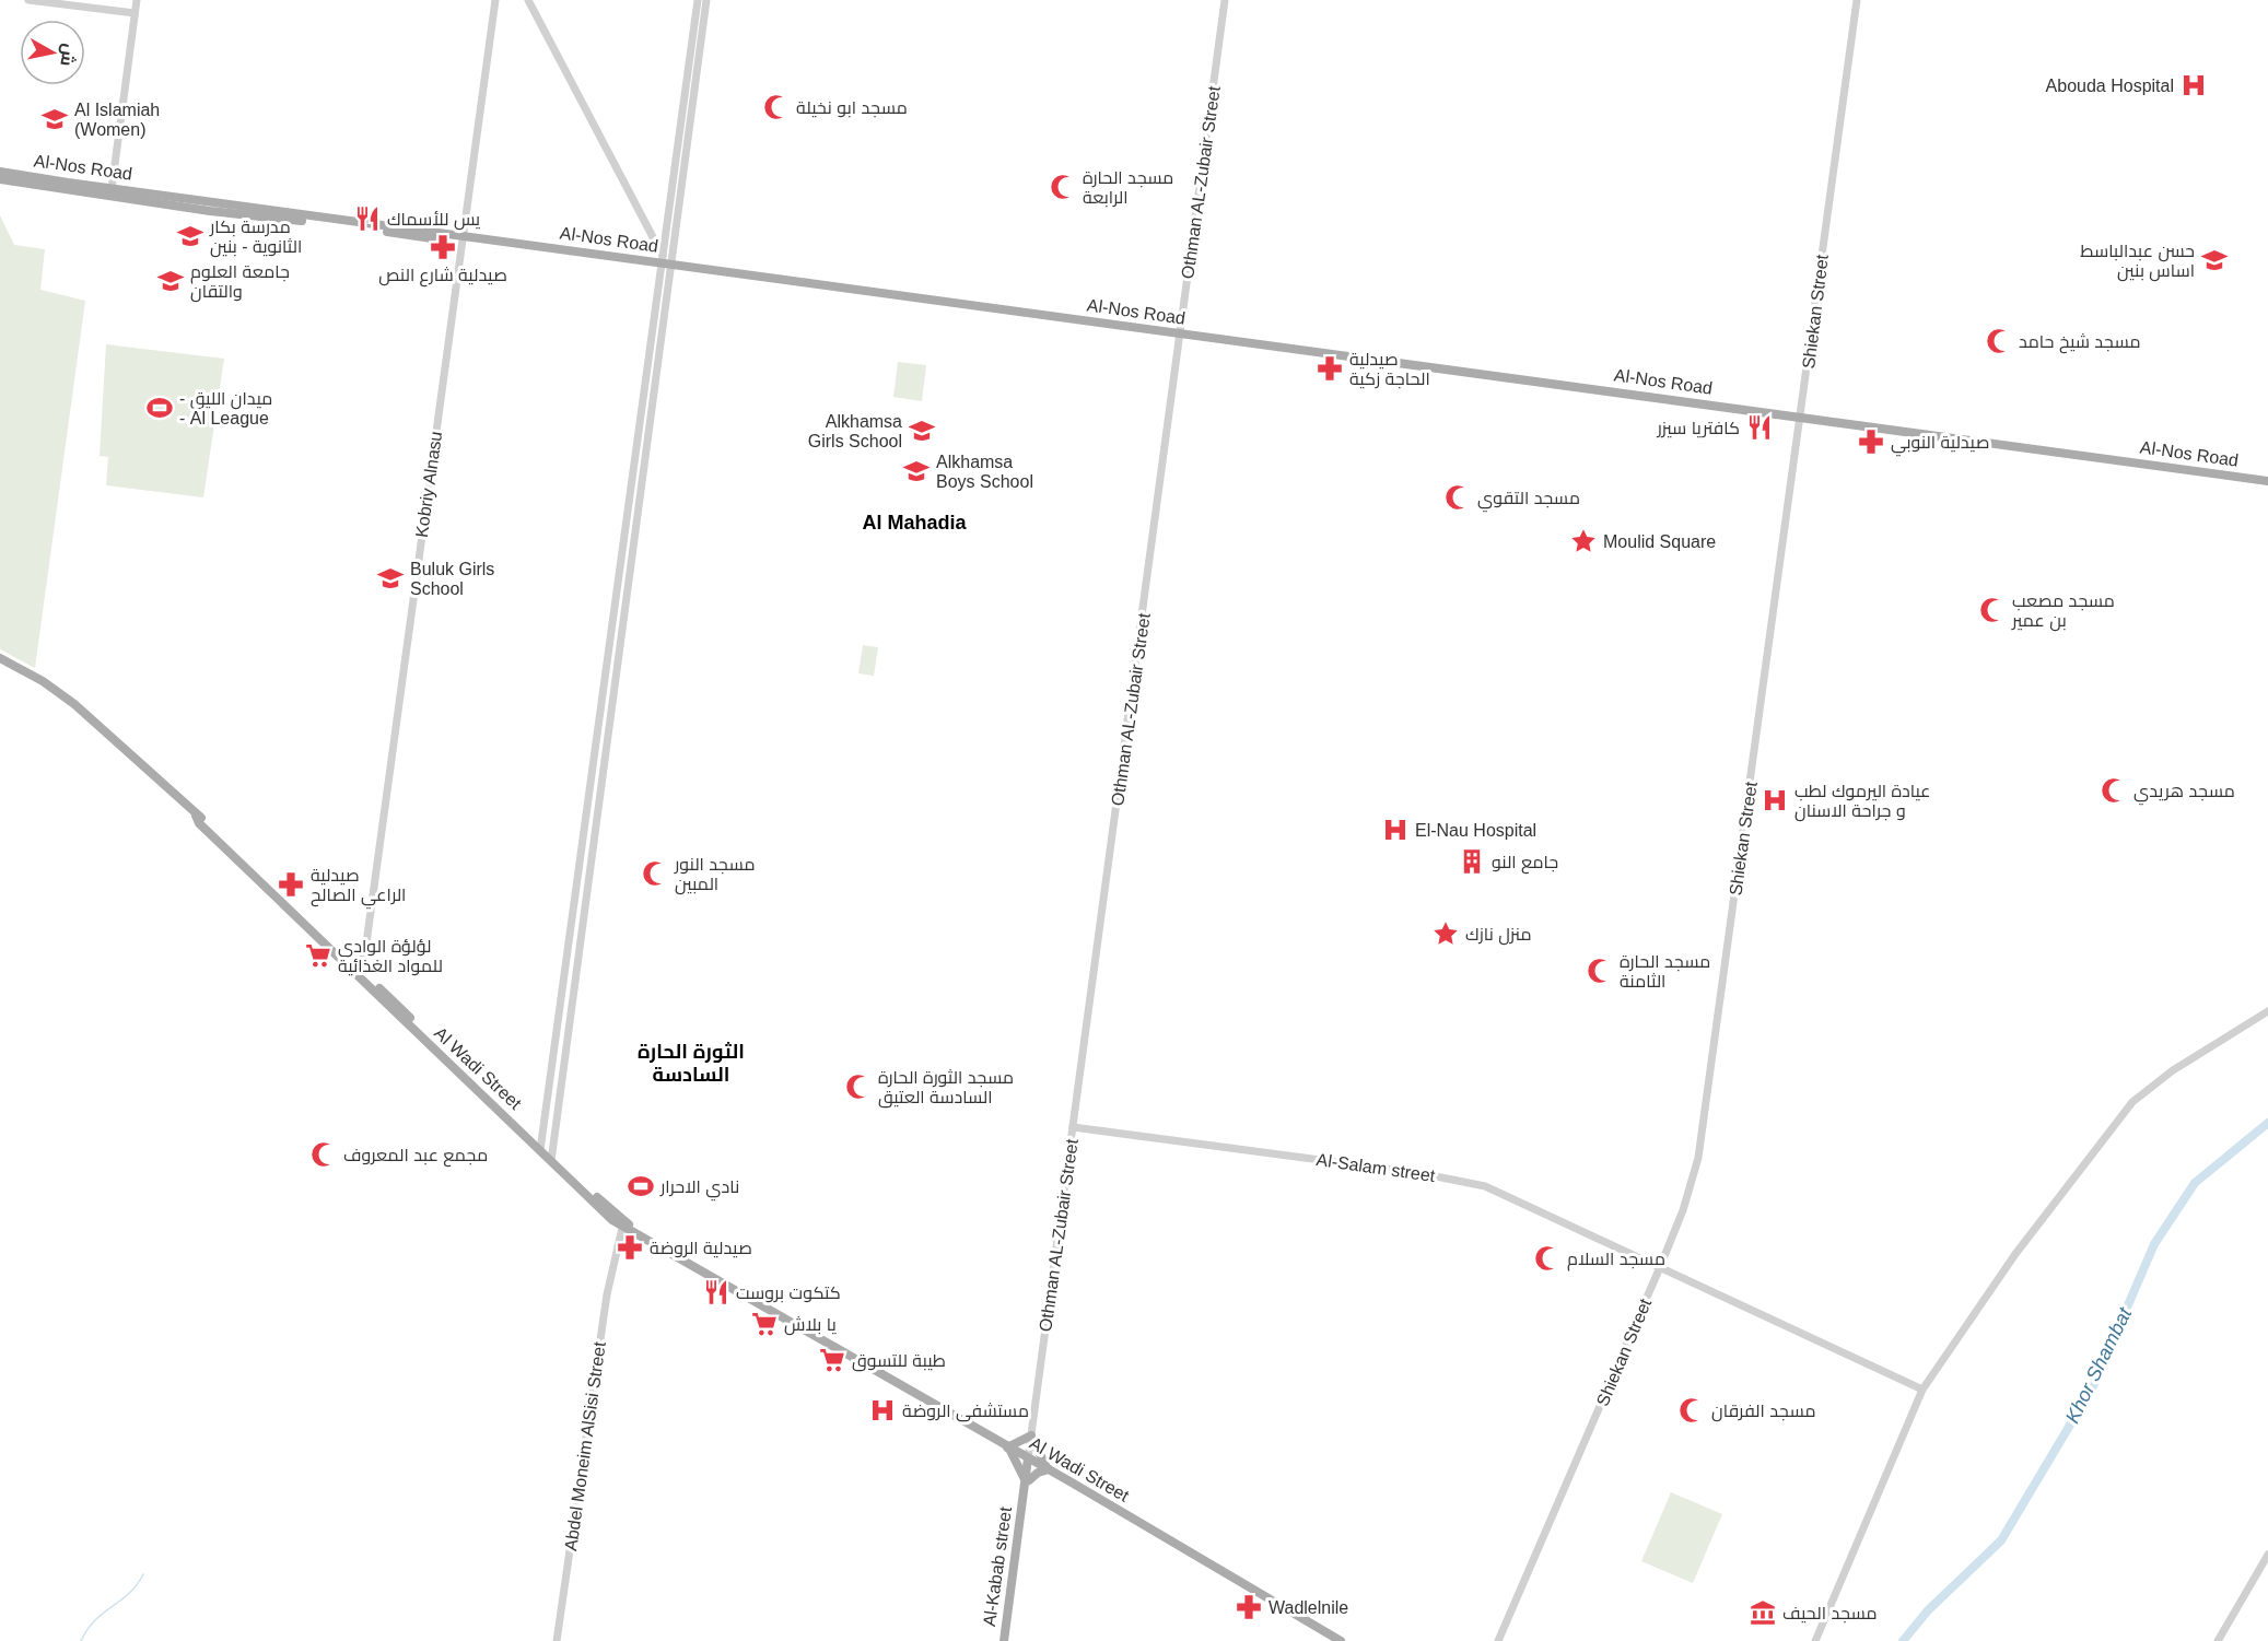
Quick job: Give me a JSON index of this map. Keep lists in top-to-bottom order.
{
  "streets": {
    "main road": ["Al-Nos Road", "Al Wadi Street", "Al-Kabab street"],
    "street": [
      "Othman AL-Zubair Street",
      "Shiekan Street",
      "Kobriy Alnasu",
      "Al-Salam street",
      "Abdel Moneim AlSisi Street"
    ]
  },
  "crossings": [
    ["Al-Nos Road", "Othman AL-Zubair Street"],
    ["Al-Nos Road", "Shiekan Street"],
    ["Al-Nos Road", "Kobriy Alnasu"],
    ["Othman AL-Zubair Street", "Al Wadi Street"],
    ["Othman AL-Zubair Street", "Al-Salam street"],
    ["Othman AL-Zubair Street", "Al-Kabab street"],
    ["Shiekan Street", "Al-Salam street"],
    ["Kobriy Alnasu", "Al Wadi Street"],
    ["Al Wadi Street", "Abdel Moneim AlSisi Street"],
    ["Al Wadi Street", "Al-Kabab street"]
  ],
  "districts": ["Al Mahadia", "الثورة الحارة السادسة"],
  "water": ["Khor Shambat"],
  "places": {
    "hospital": [
      "Abouda Hospital",
      "عيادة اليرموك لطب و جراحة الاسنان",
      "El-Nau Hospital",
      "مستشفى الروضة"
    ],
    "mosque": [
      "مسجد ابو نخيلة",
      "مسجد الحارة الرابعة",
      "مسجد شيخ حامد",
      "مسجد التقوي",
      "مسجد مصعب بن عمير",
      "مسجد هريدي",
      "مسجد النور المبين",
      "مسجد الحارة الثامنة",
      "مسجد الثورة الحارة السادسة العتيق",
      "مجمع عبد المعروف",
      "مسجد السلام",
      "مسجد الفرقان"
    ],
    "school or university": [
      "Al Islamiah (Women)",
      "مدرسة بكار الثانوية - بنين",
      "حسن عبدالباسط اساس بنين",
      "جامعة العلوم والتقان",
      "Alkhamsa Girls School",
      "Alkhamsa Boys School",
      "Buluk Girls School"
    ],
    "restaurant": ["يس للأسماك", "كافتريا سيزر", "كتكوت بروست"],
    "pharmacy": [
      "صيدلية شارع النص",
      "صيدلية الحاجة زكية",
      "صيدلية النوبي",
      "صيدلية الراعي الصالح",
      "صيدلية الروضة",
      "Wadlelnile"
    ],
    "sports": ["- ميدان الليق - Al League", "نادي الاحرار"],
    "place": ["Moulid Square", "منزل نازك"],
    "building": ["جامع النو"],
    "supermarket": ["لؤلؤة الوادي للمواد الغذائية", "يا بلاش", "طيبة للتسوق"],
    "museum": ["مسجد الحيف"]
  },
  "north": "right"
}
